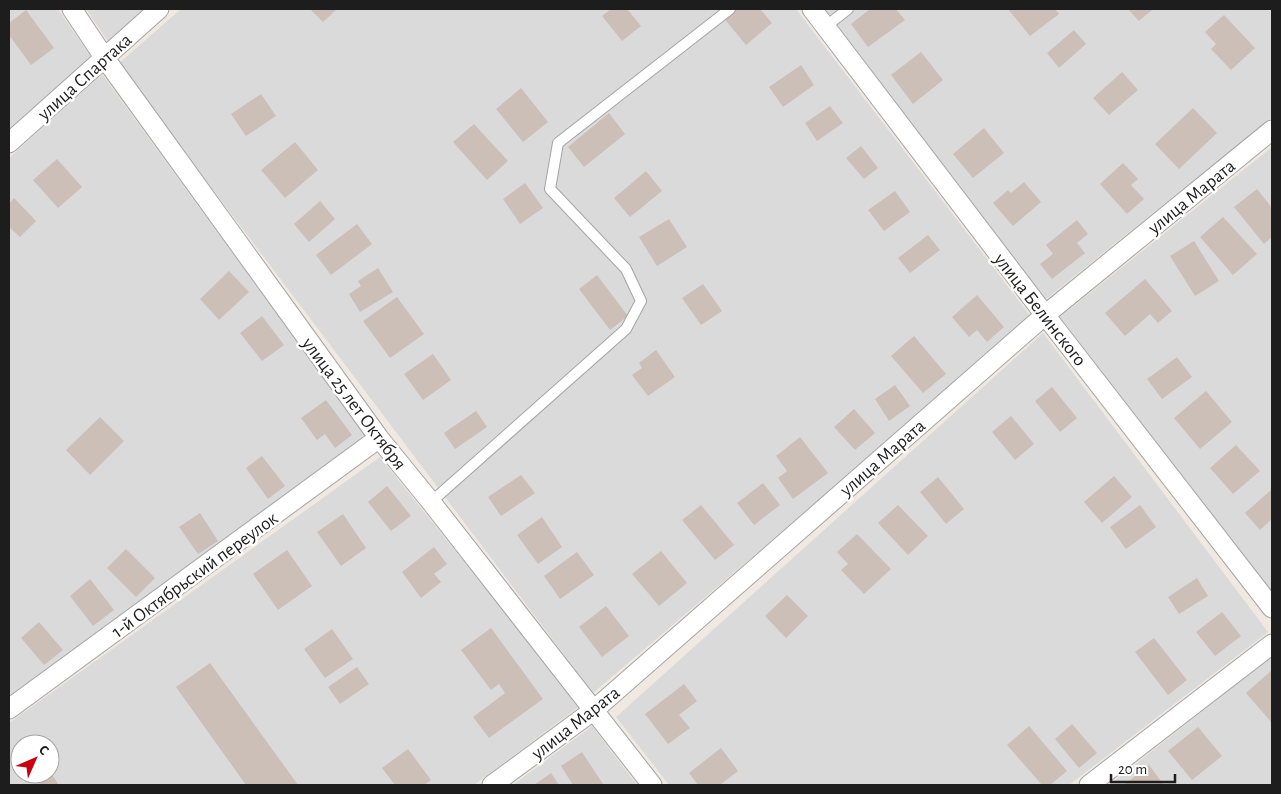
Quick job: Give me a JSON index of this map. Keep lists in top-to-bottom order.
{
  "streets": {
    "street": [
      "улица Спартака",
      "улица Марата",
      "улица Белинского",
      "улица 25 лет Октября",
      "1-й Октябрьский переулок"
    ]
  },
  "crossings": [
    ["улица Спартака", "улица 25 лет Октября"],
    ["улица Марата", "улица Белинского"],
    ["улица Марата", "улица 25 лет Октября"],
    ["улица 25 лет Октября", "1-й Октябрьский переулок"]
  ],
  "scale_bar": "20 m",
  "north": "top right"
}
